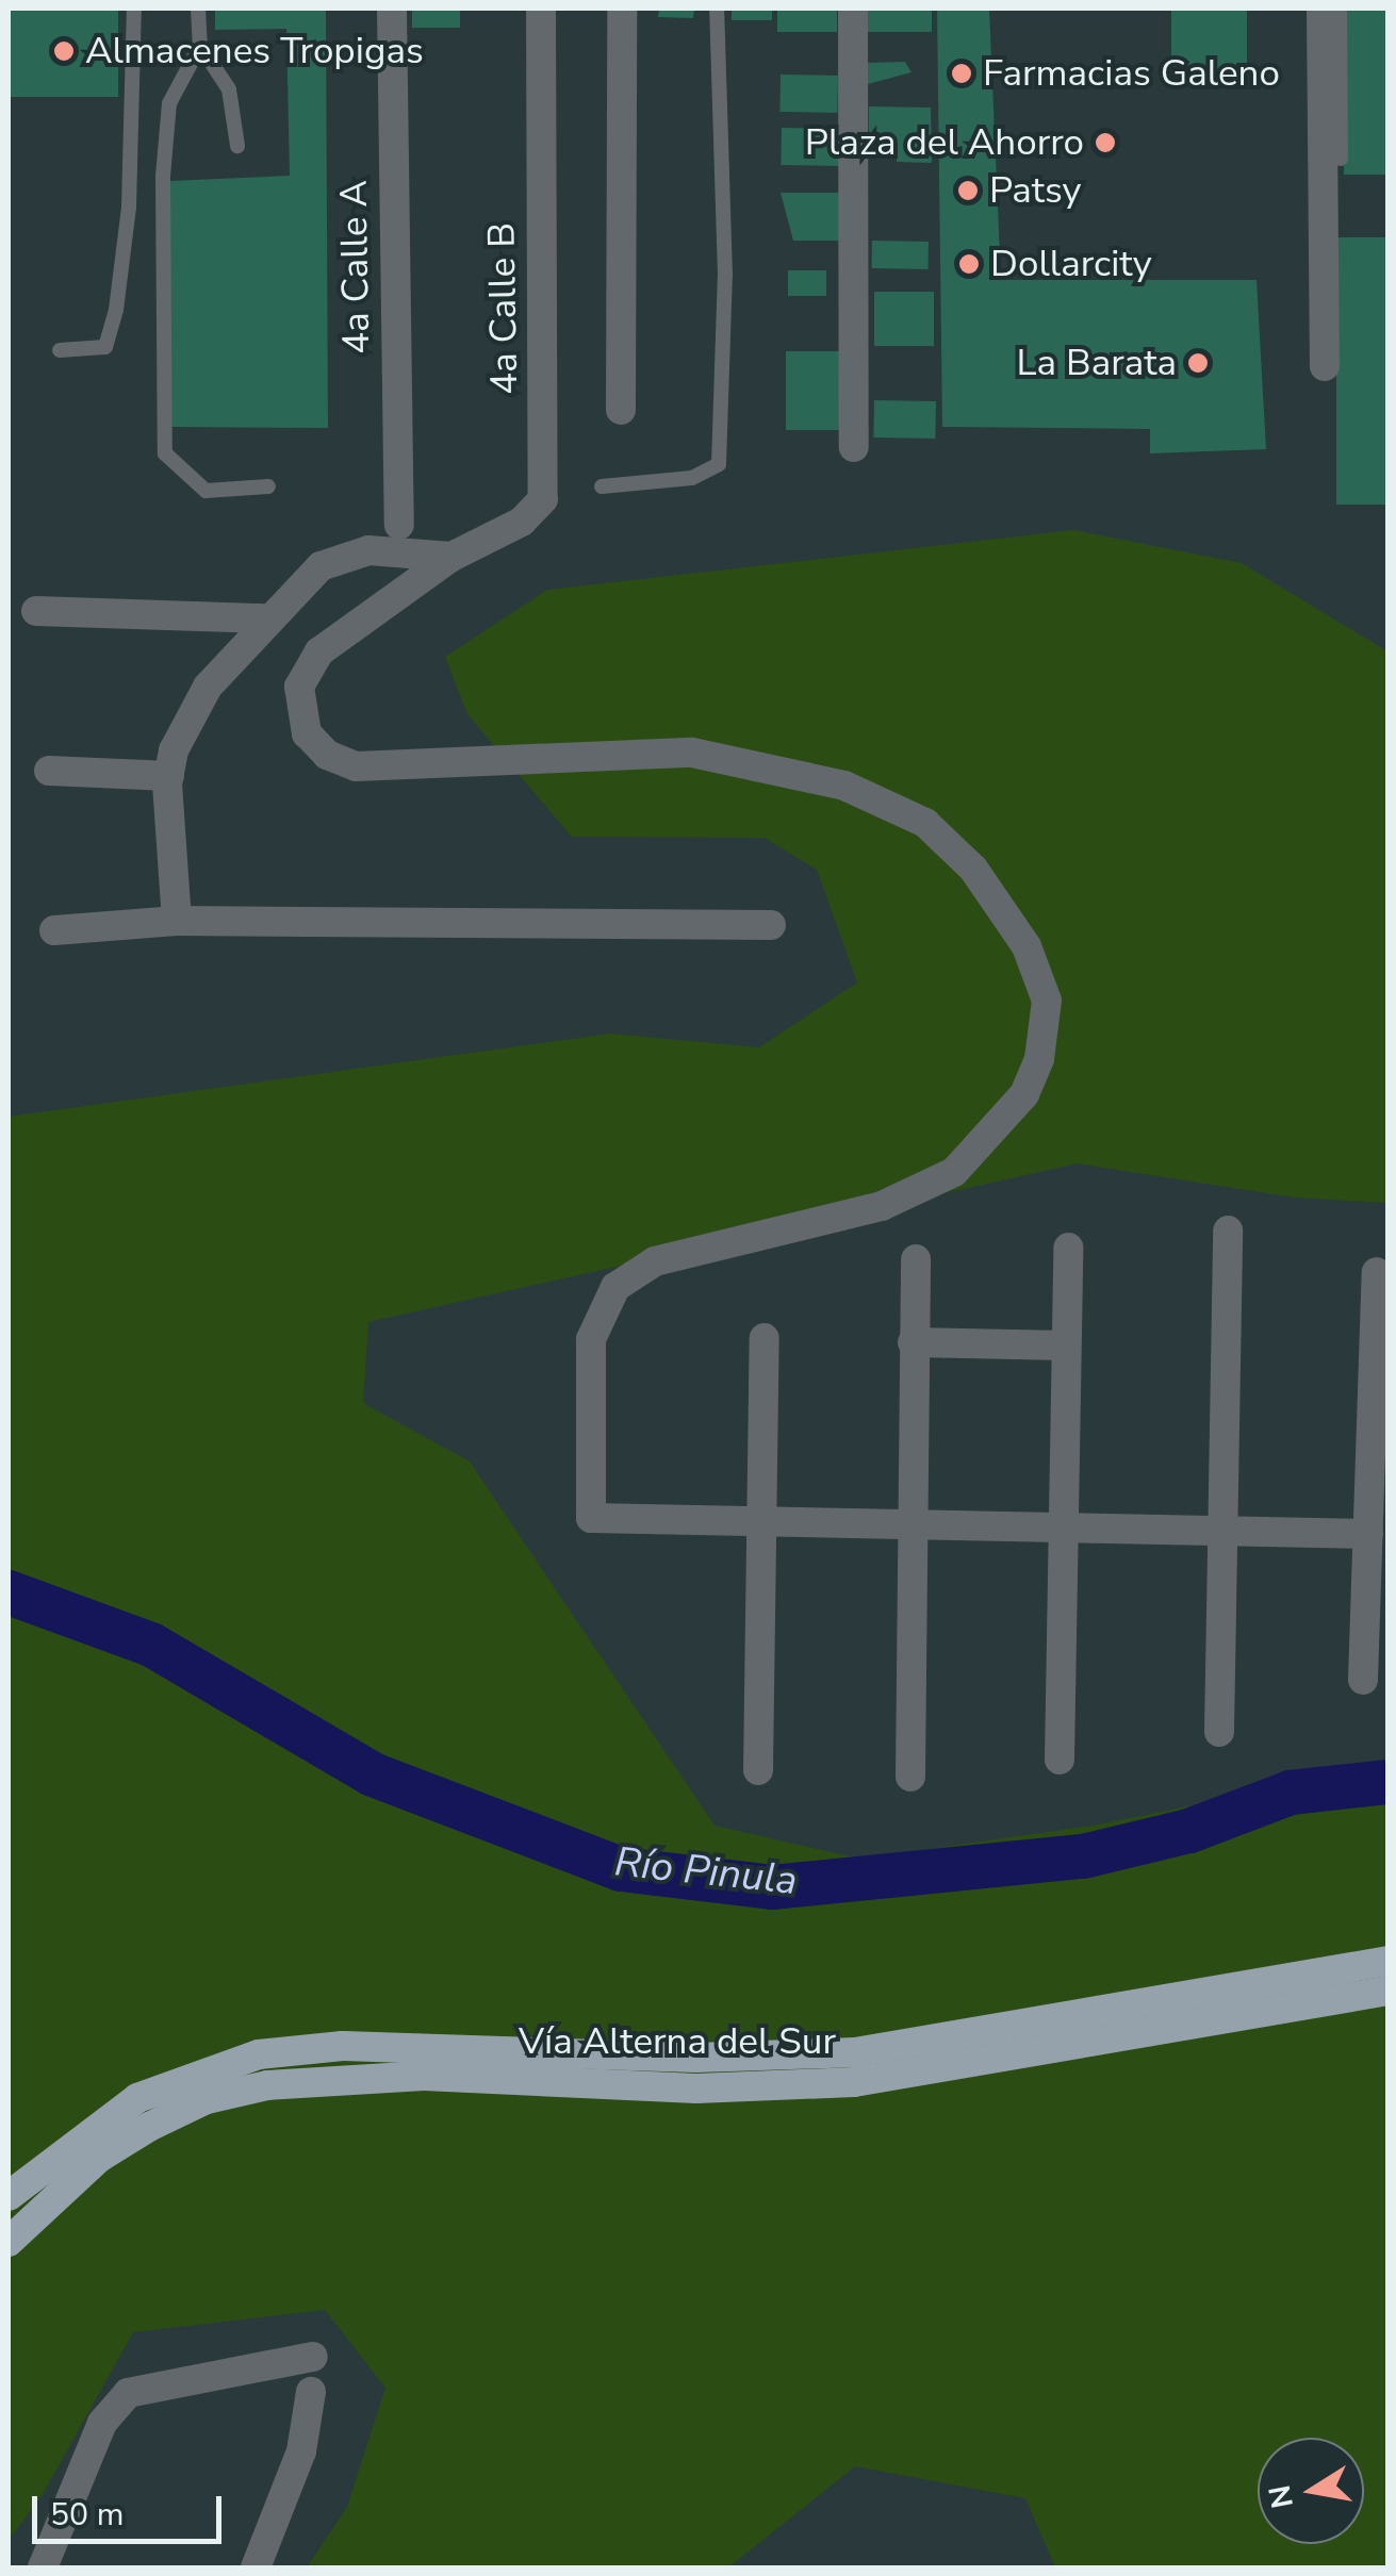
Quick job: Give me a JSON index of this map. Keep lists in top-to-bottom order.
{
  "streets": {
    "highway": ["Vía Alterna del Sur"],
    "street": ["4a Calle A", "4a Calle B"]
  },
  "water": ["Río Pinula"],
  "places": [
    "Almacenes Tropigas",
    "Farmacias Galeno",
    "Plaza del Ahorro",
    "Patsy",
    "Dollarcity",
    "La Barata"
  ],
  "scale_bar": "50 m",
  "north": "left"
}
